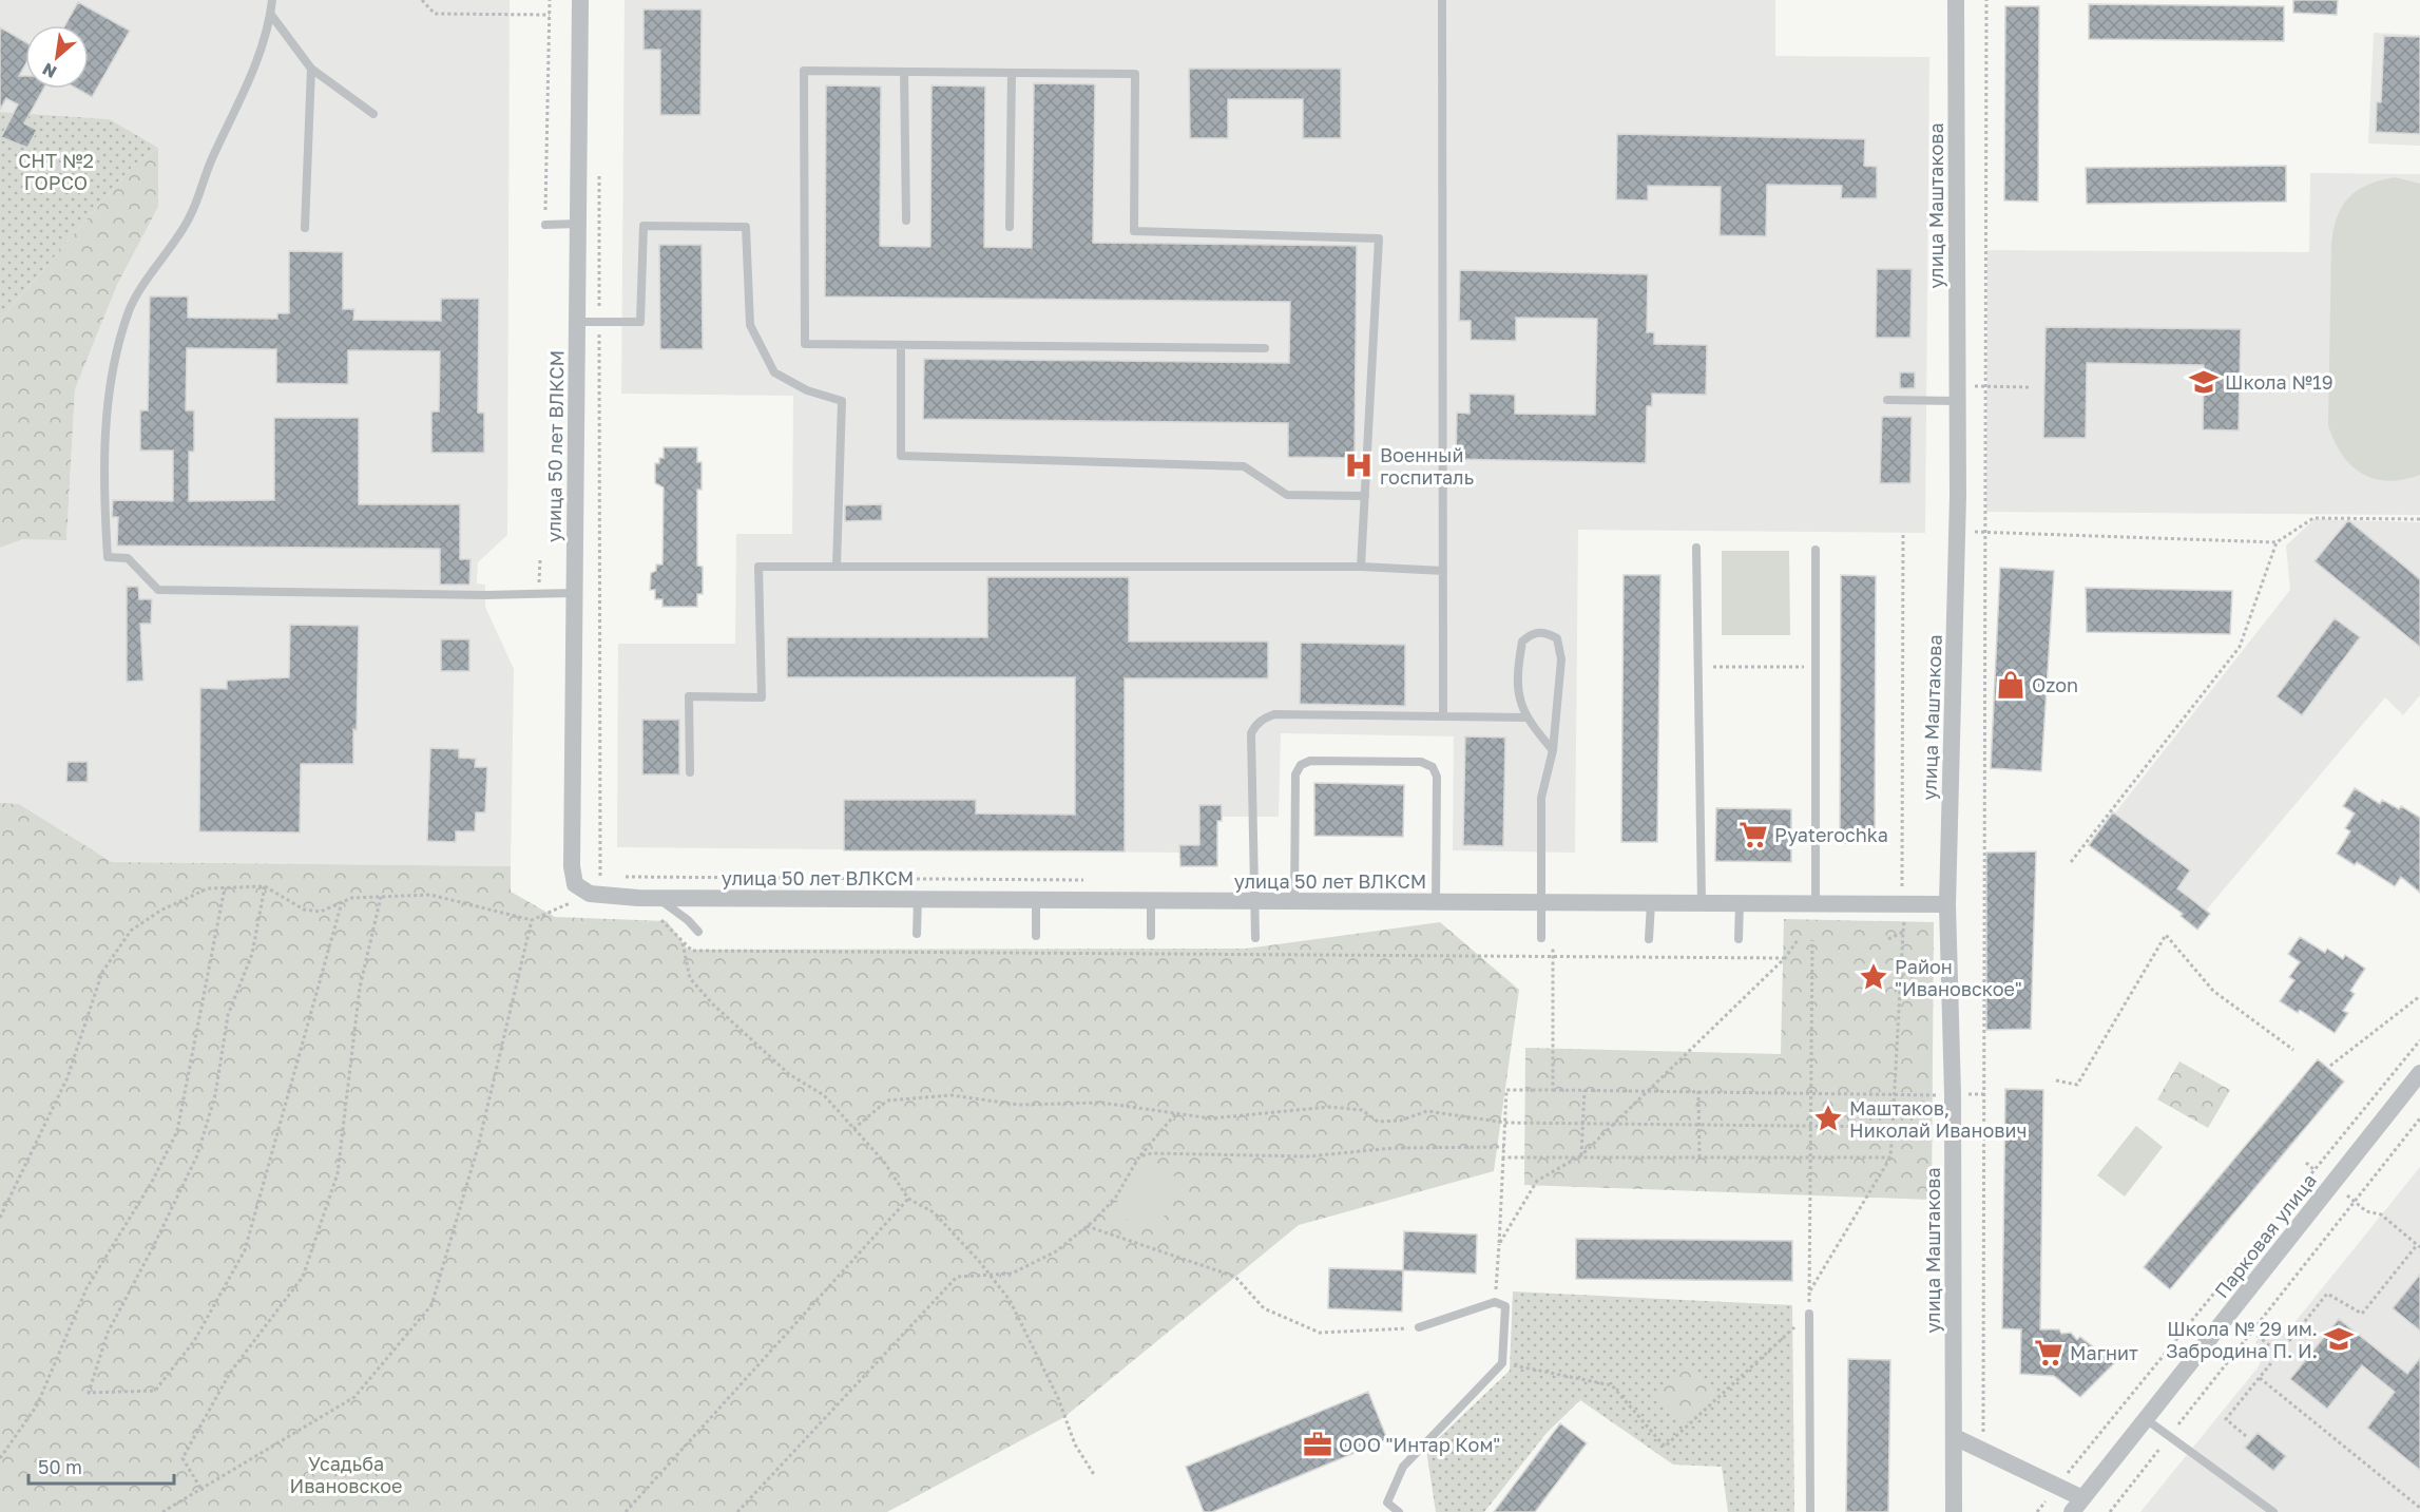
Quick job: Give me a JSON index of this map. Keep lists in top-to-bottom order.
{
  "streets": {
    "street": ["улица Маштакова", "улица 50 лет ВЛКСМ", "Парковая улица"]
  },
  "crossings": [
    ["улица Маштакова", "улица 50 лет ВЛКСМ"]
  ],
  "parks": ["СНТ №2 ГОРСО", "Усадьба Ивановское"],
  "places": {
    "school or university": ["Школа №19", "Школа № 29 им. Забродина П. И."],
    "hospital": ["Военный госпиталь"],
    "shop": ["Ozon"],
    "supermarket": ["Pyaterochka", "Магнит"],
    "place": ["Район \"Ивановское\"", "Маштаков, Николай Иванович"],
    "office": ["ООО \"Интар Ком\""]
  },
  "scale_bar": "50 m",
  "north": "bottom left"
}
